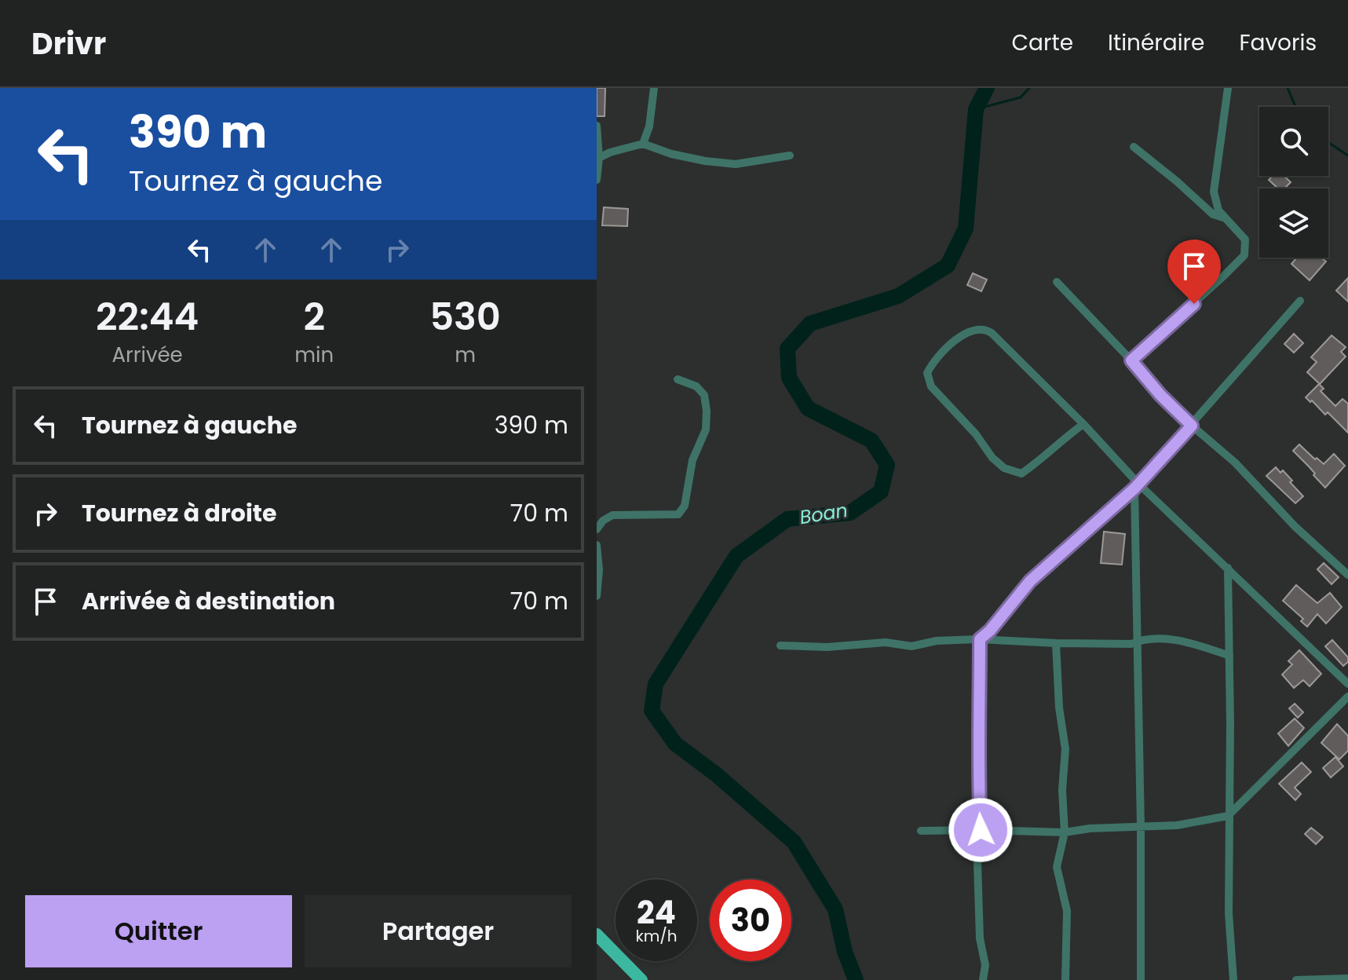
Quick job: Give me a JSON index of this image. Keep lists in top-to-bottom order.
{
  "water": ["Boan"],
  "page": {
    "header": "Drivr",
    "nav": ["Carte", "Itinéraire", "Favoris"],
    "turn": ["390 m", "Tournez à gauche"],
    "eta": [
      "22:44",
      "Arrivée",
      "2",
      "min",
      "530",
      "m"
    ],
    "list": [
      {
        "name": "Tournez à gauche",
        "value": "390 m"
      },
      {
        "name": "Tournez à droite",
        "value": "70 m"
      },
      {
        "name": "Arrivée à destination",
        "value": "70 m"
      }
    ],
    "speed": "24 km/h",
    "limit": "30",
    "buttons": ["Quitter", "Partager"]
  }
}
